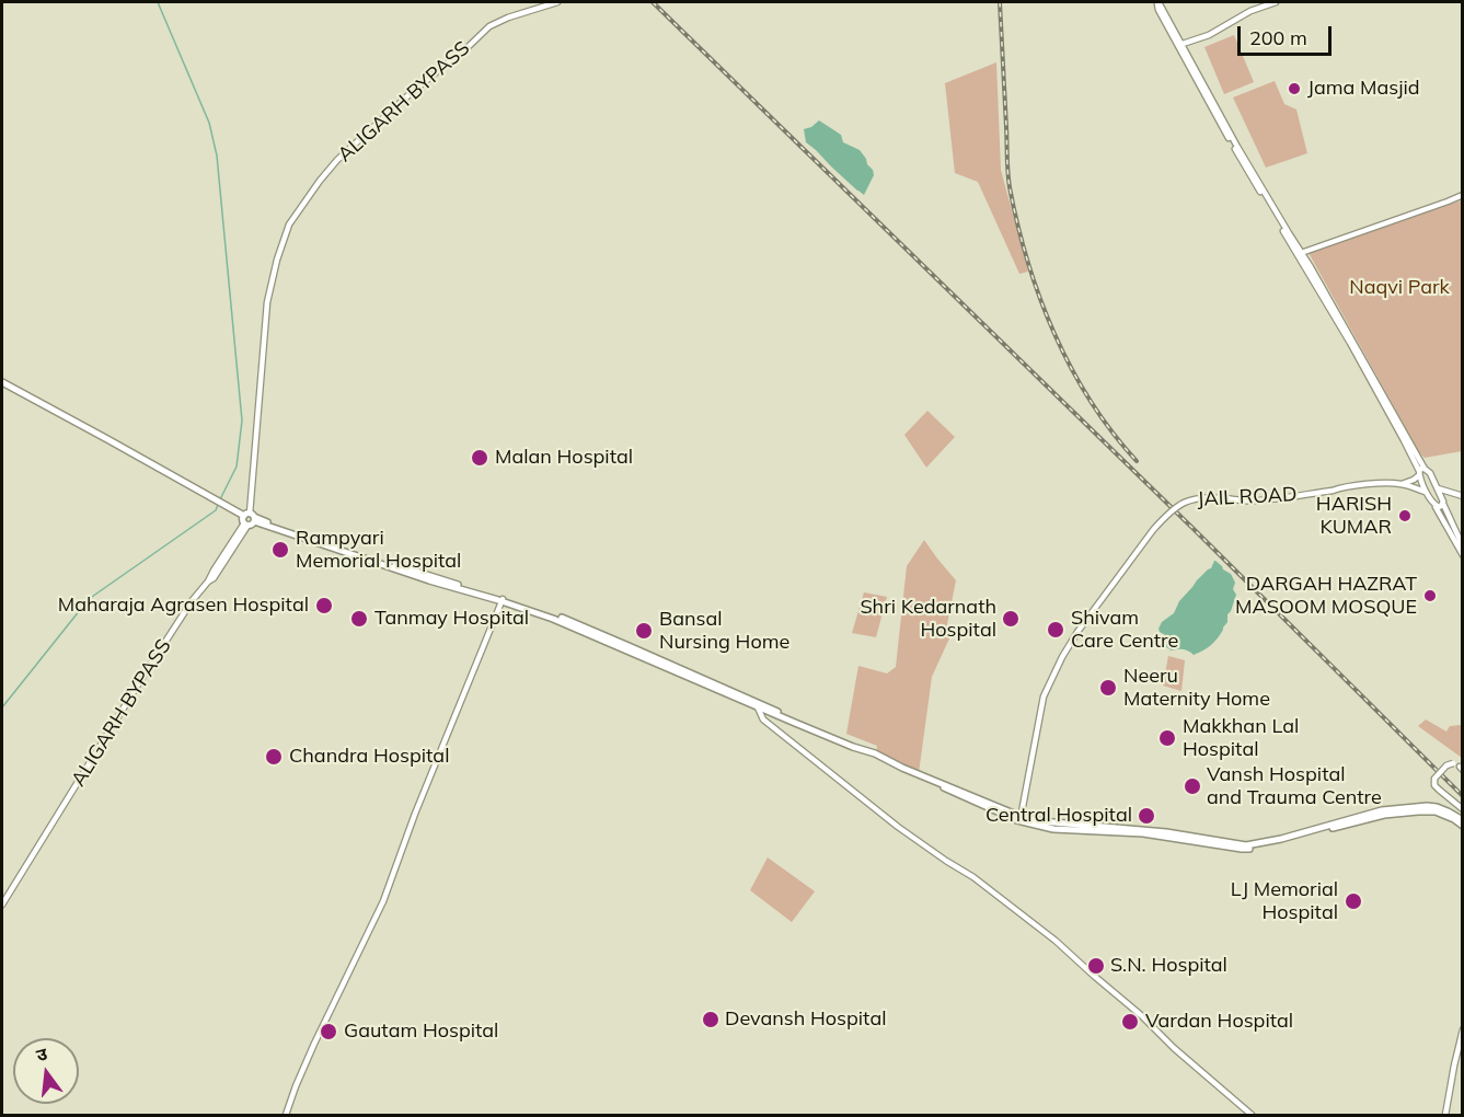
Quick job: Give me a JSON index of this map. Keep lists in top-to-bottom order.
{
  "streets": {
    "street": ["ALIGARH BYPASS", "JAIL ROAD"]
  },
  "parks": ["Naqvi Park"],
  "places": [
    "Jama Masjid",
    "Malan Hospital",
    "HARISH KUMAR",
    "Rampyari Memorial Hospital",
    "DARGAH HAZRAT MASOOM MOSQUE",
    "Maharaja Agrasen Hospital",
    "Tanmay Hospital",
    "Shri Kedarnath Hospital",
    "Shivam Care Centre",
    "Bansal Nursing Home",
    "Neeru Maternity Home",
    "Makkhan Lal Hospital",
    "Chandra Hospital",
    "Vansh Hospital and Trauma Centre",
    "Central Hospital",
    "LJ Memorial Hospital",
    "S.N. Hospital",
    "Devansh Hospital",
    "Vardan Hospital",
    "Gautam Hospital"
  ],
  "scale_bar": "200 m",
  "north": "top"
}
